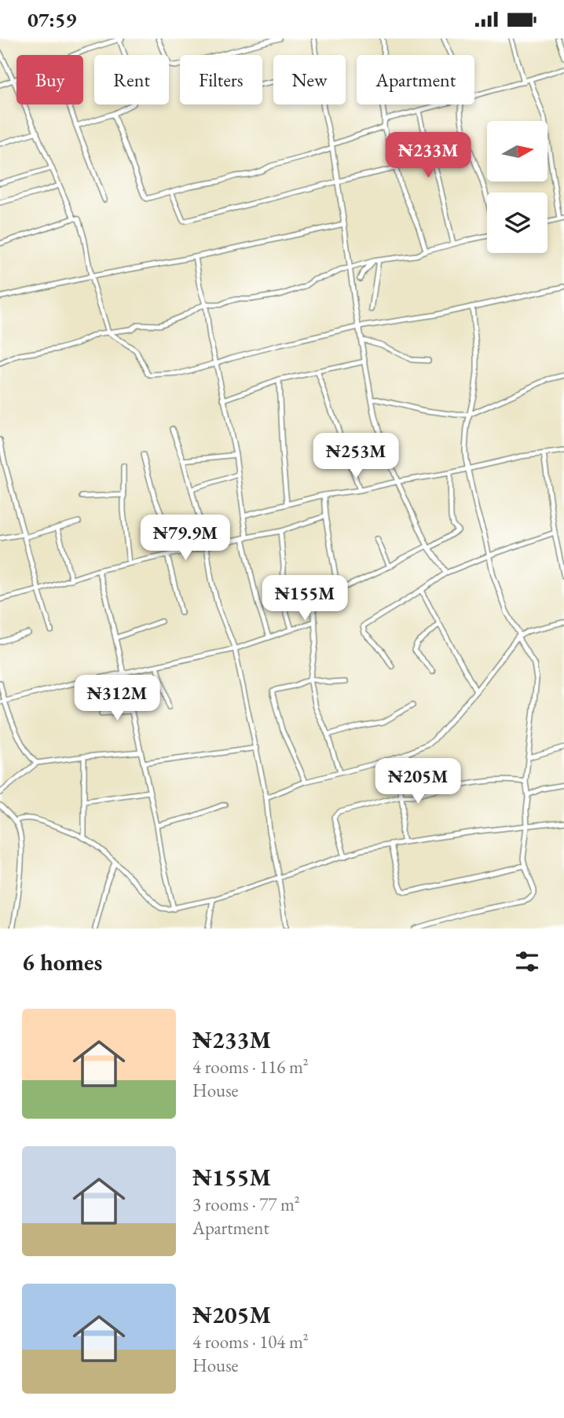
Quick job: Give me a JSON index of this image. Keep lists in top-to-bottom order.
{
  "north": "right",
  "page": {
    "status": "07:59",
    "chip": [
      "Buy",
      "Rent",
      "Filters",
      "New",
      "Apartment"
    ],
    "price": [
      "₦233M",
      "₦253M",
      "₦79.9M",
      "₦155M",
      "₦312M",
      "₦205M"
    ],
    "heading": "6 homes",
    "list": [
      {
        "name": "₦233M",
        "note": "4 rooms · 116 m² · House"
      },
      {
        "name": "₦155M",
        "note": "3 rooms · 77 m² · Apartment"
      },
      {
        "name": "₦205M",
        "note": "4 rooms · 104 m² · House"
      }
    ]
  }
}
